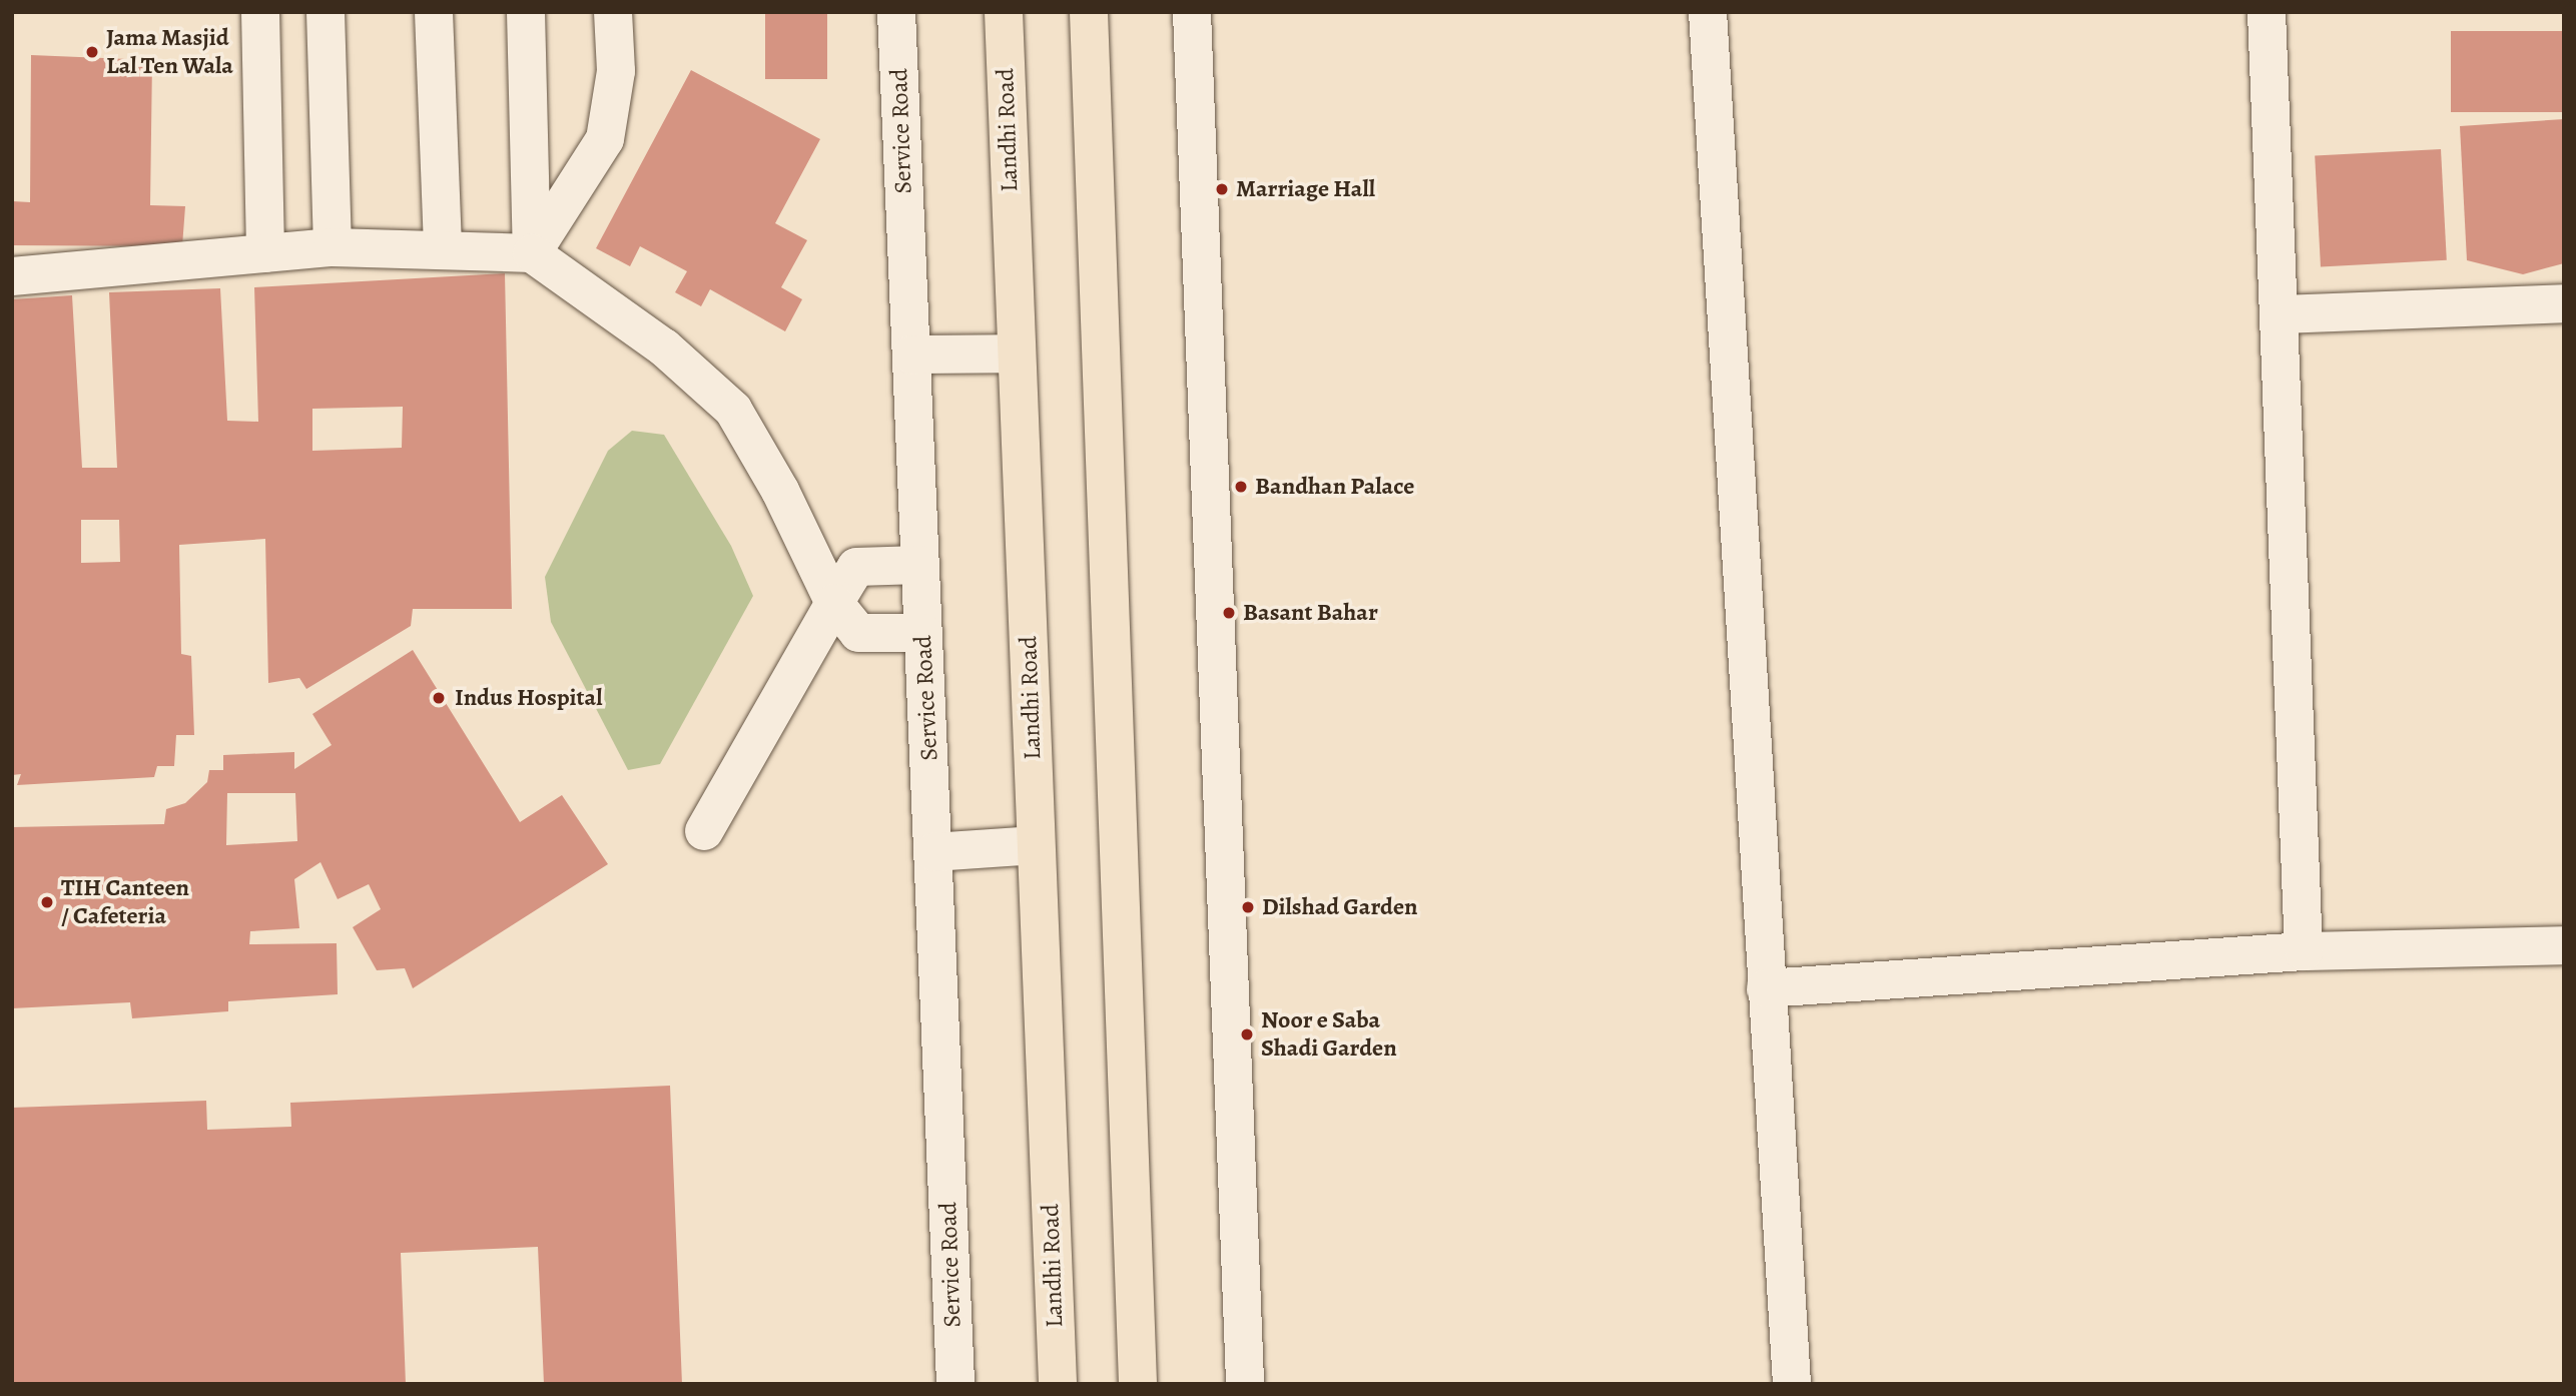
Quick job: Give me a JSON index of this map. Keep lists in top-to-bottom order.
{
  "streets": {
    "main road": ["Landhi Road"],
    "street": ["Service Road"]
  },
  "places": [
    "Jama Masjid Lal Ten Wala",
    "Marriage Hall",
    "Bandhan Palace",
    "Basant Bahar",
    "Indus Hospital",
    "TIH Canteen / Cafeteria",
    "Dilshad Garden",
    "Noor e Saba Shadi Garden"
  ]
}
